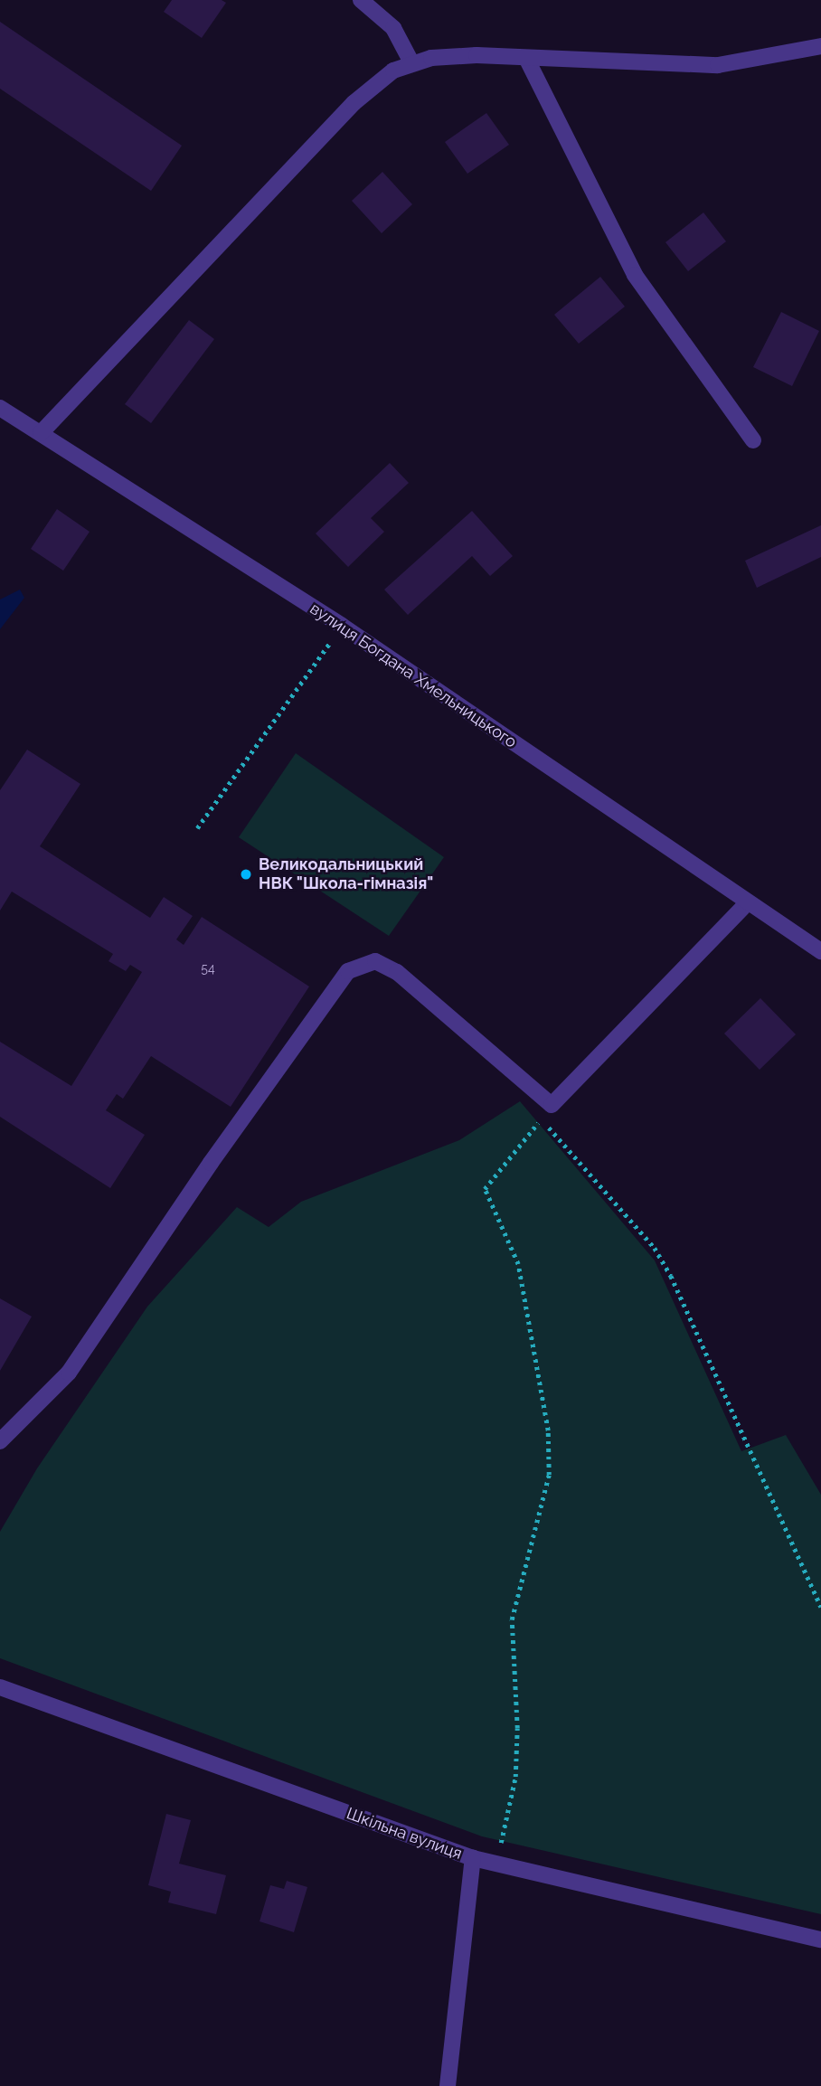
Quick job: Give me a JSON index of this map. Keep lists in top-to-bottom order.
{
  "streets": {
    "street": ["вулиця Богдана Хмельницького", "Шкільна вулиця"]
  },
  "places": ["Великодальницький НВК \"Школа-гімназія\""],
  "house_numbers": ["54"]
}
